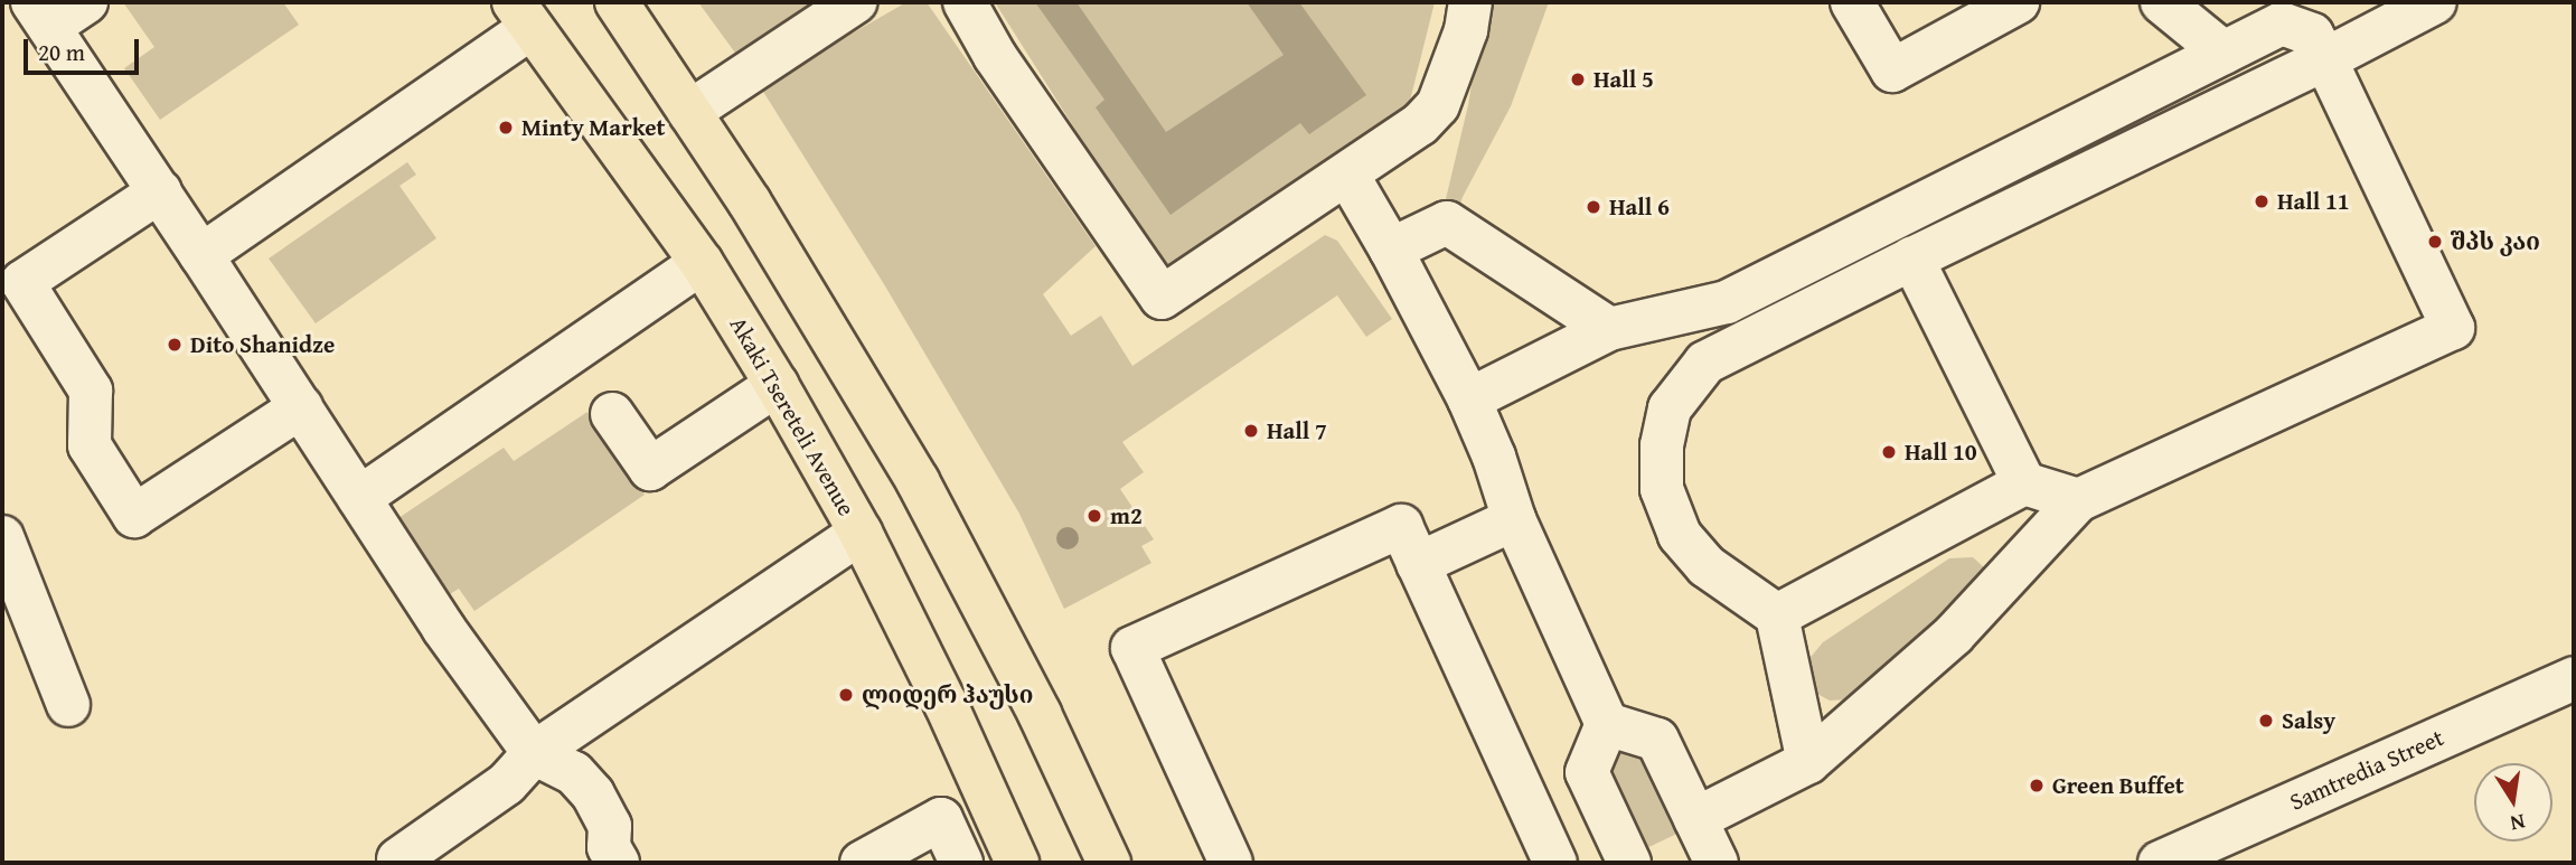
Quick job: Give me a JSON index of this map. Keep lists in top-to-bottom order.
{
  "streets": {
    "main road": ["Akaki Tsereteli Avenue"],
    "street": ["Samtredia Street"]
  },
  "places": [
    "Hall 5",
    "Minty Market",
    "Hall 11",
    "Hall 6",
    "შპს კაი",
    "Dito Shanidze",
    "Hall 7",
    "Hall 10",
    "m2",
    "ლიდერ ჰაუსი",
    "Salsy",
    "Green Buffet"
  ],
  "scale_bar": "20 m",
  "north": "bottom"
}
